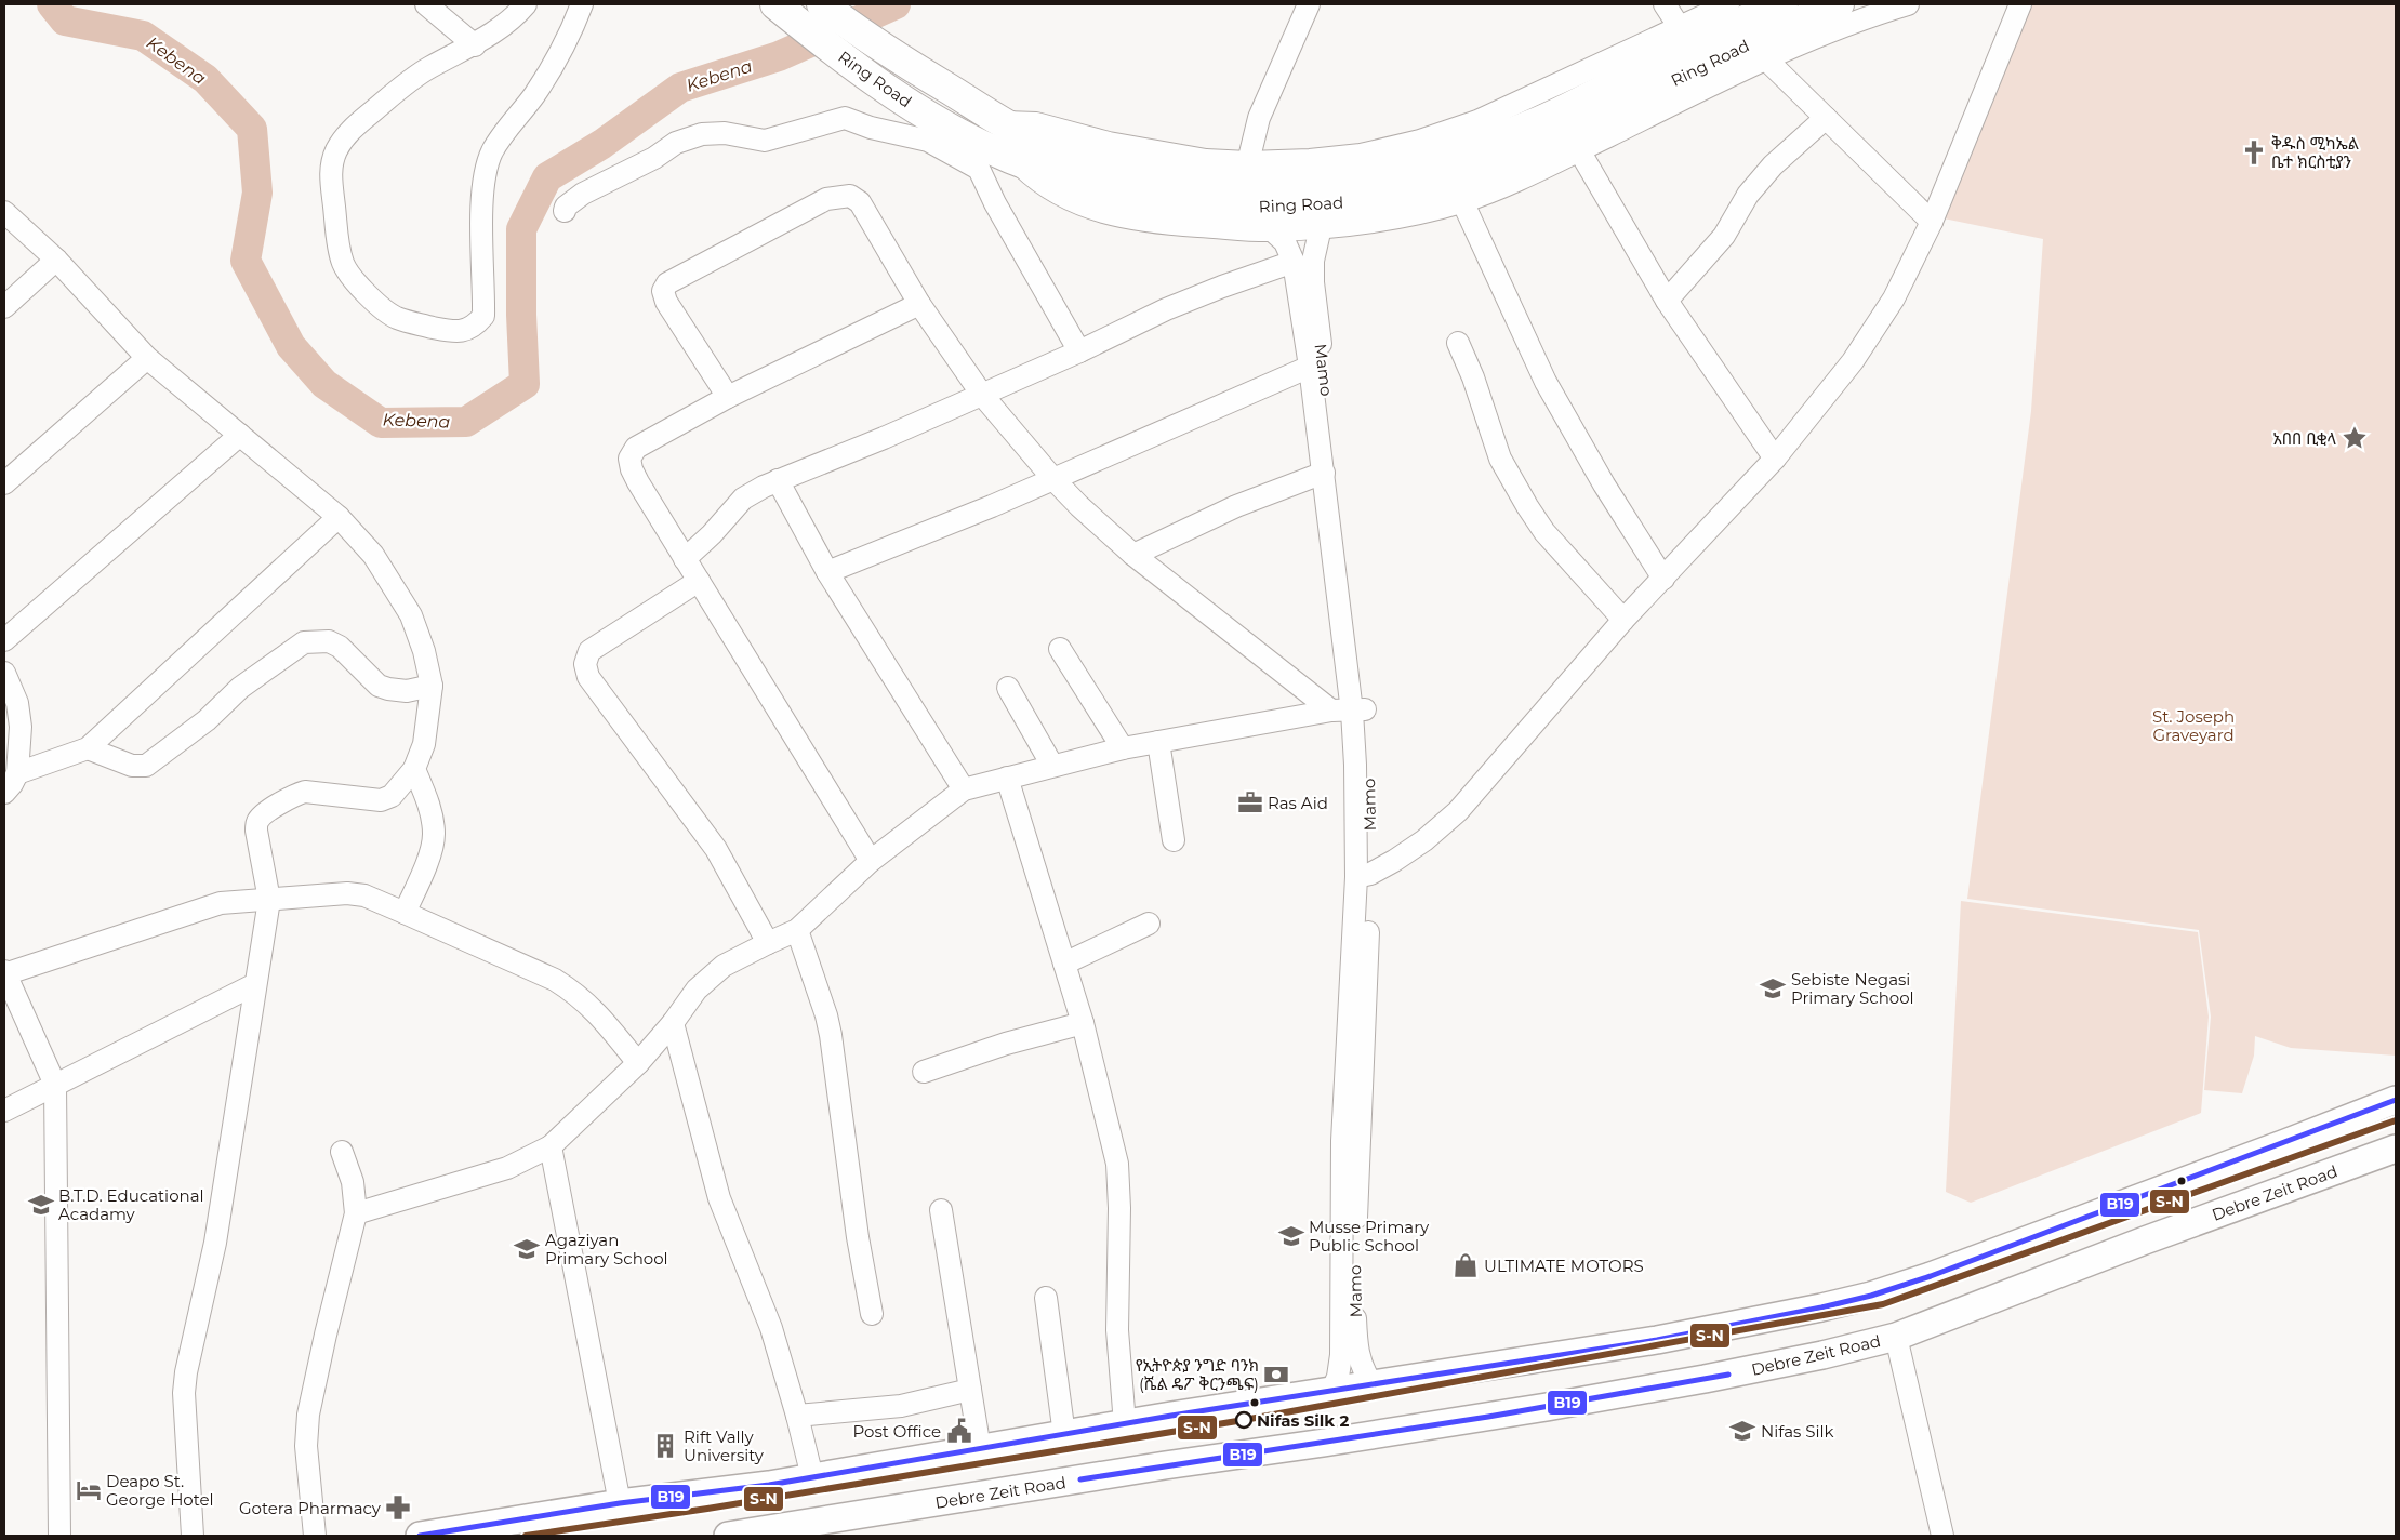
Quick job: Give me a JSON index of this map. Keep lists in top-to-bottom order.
{
  "streets": {
    "highway": ["Ring Road"],
    "main road": ["Debre Zeit Road"],
    "street": ["Mamo"]
  },
  "water": ["Kebena"],
  "parks": ["St. Joseph Graveyard"],
  "places": {
    "church": ["ቅዱስ ሚካኤል ቤተ ክርስቲያን"],
    "place": ["አበበ ቢቂላ"],
    "office": ["Ras Aid"],
    "school or university": [
      "Sebiste Negasi Primary School",
      "B.T.D. Educational Acadamy",
      "Musse Primary Public School",
      "Agaziyan Primary School",
      "Nifas Silk"
    ],
    "shop": ["ULTIMATE MOTORS"],
    "bank": ["የኢትዮጵያ ንግድ ባንክ (ሼል ዴፖ ቅርንጫፍ)"],
    "other": ["Nifas Silk 2"],
    "public building": ["Post Office"],
    "building": ["Rift Vally University"],
    "hotel": ["Deapo St. George Hotel"],
    "pharmacy": ["Gotera Pharmacy"]
  },
  "lines": ["transit line B19", "transit line S-N"]
}
